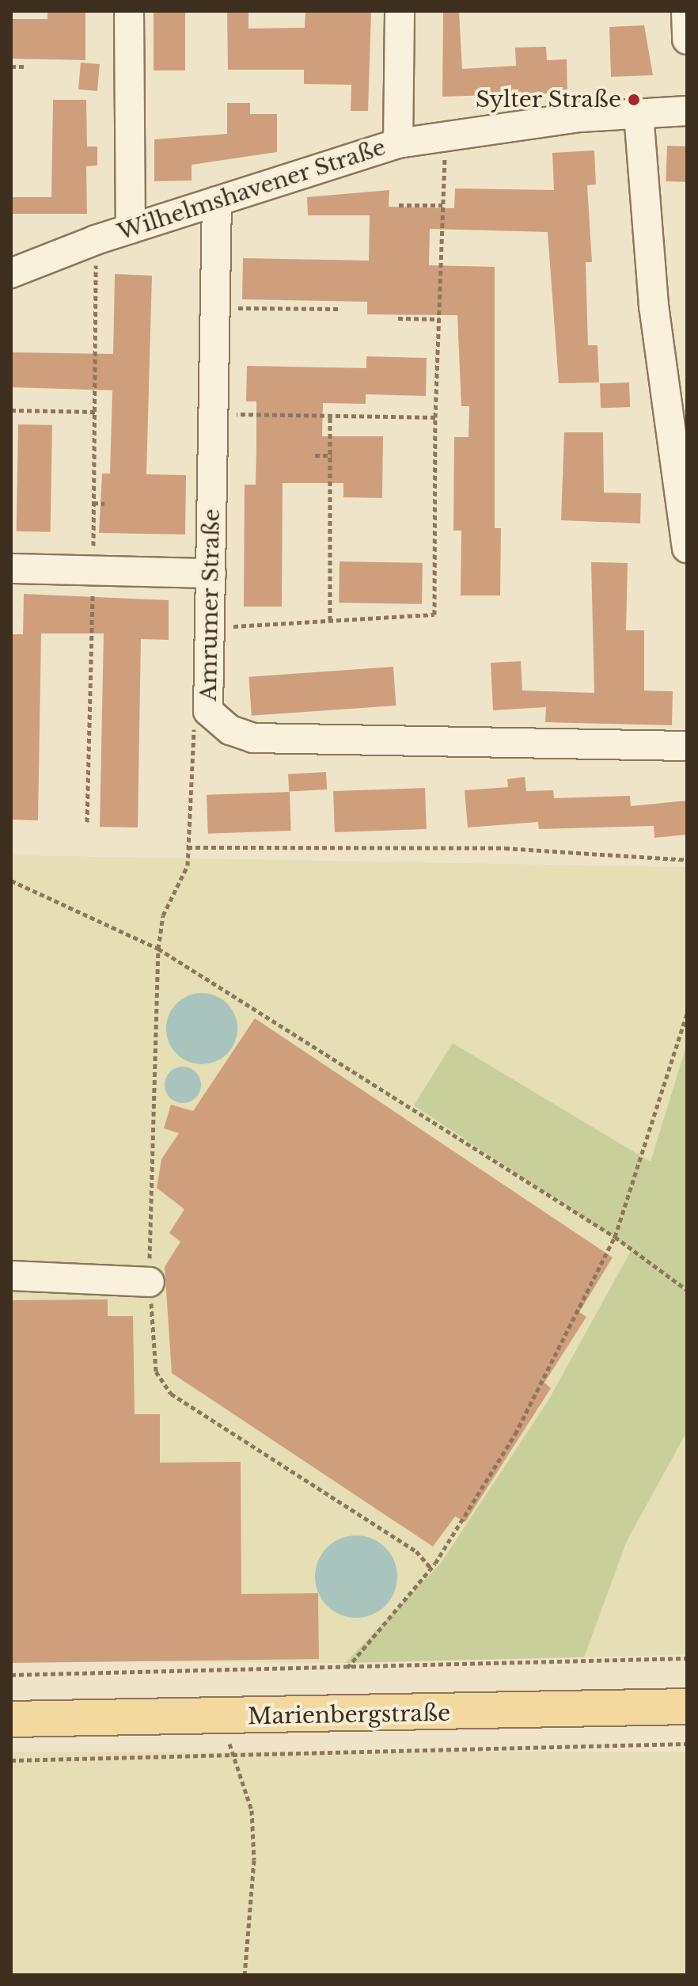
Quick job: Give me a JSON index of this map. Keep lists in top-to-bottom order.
{
  "streets": {
    "main road": ["Marienbergstraße"],
    "street": ["Wilhelmshavener Straße", "Amrumer Straße"]
  },
  "crossings": [
    ["Wilhelmshavener Straße", "Amrumer Straße"]
  ],
  "places": ["Sylter Straße"]
}
